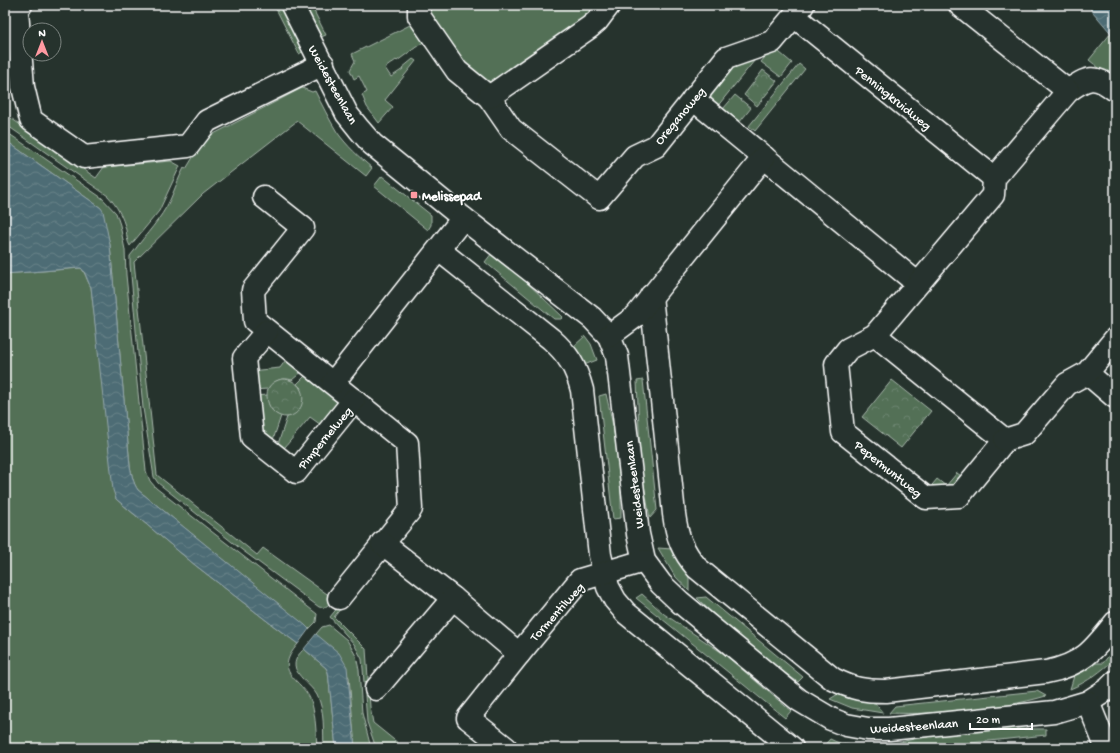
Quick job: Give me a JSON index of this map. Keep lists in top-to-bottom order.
{
  "streets": {
    "street": [
      "Weidesteenlaan",
      "Penningkruidweg",
      "Oreganoweg",
      "Pimpernelweg",
      "Pepermuntweg",
      "Tormentilweg"
    ]
  },
  "crossings": [
    ["Weidesteenlaan", "Tormentilweg"],
    ["Penningkruidweg", "Oreganoweg"]
  ],
  "places": {
    "transit": ["Melissepad"]
  },
  "scale_bar": "20 m",
  "north": "top"
}
